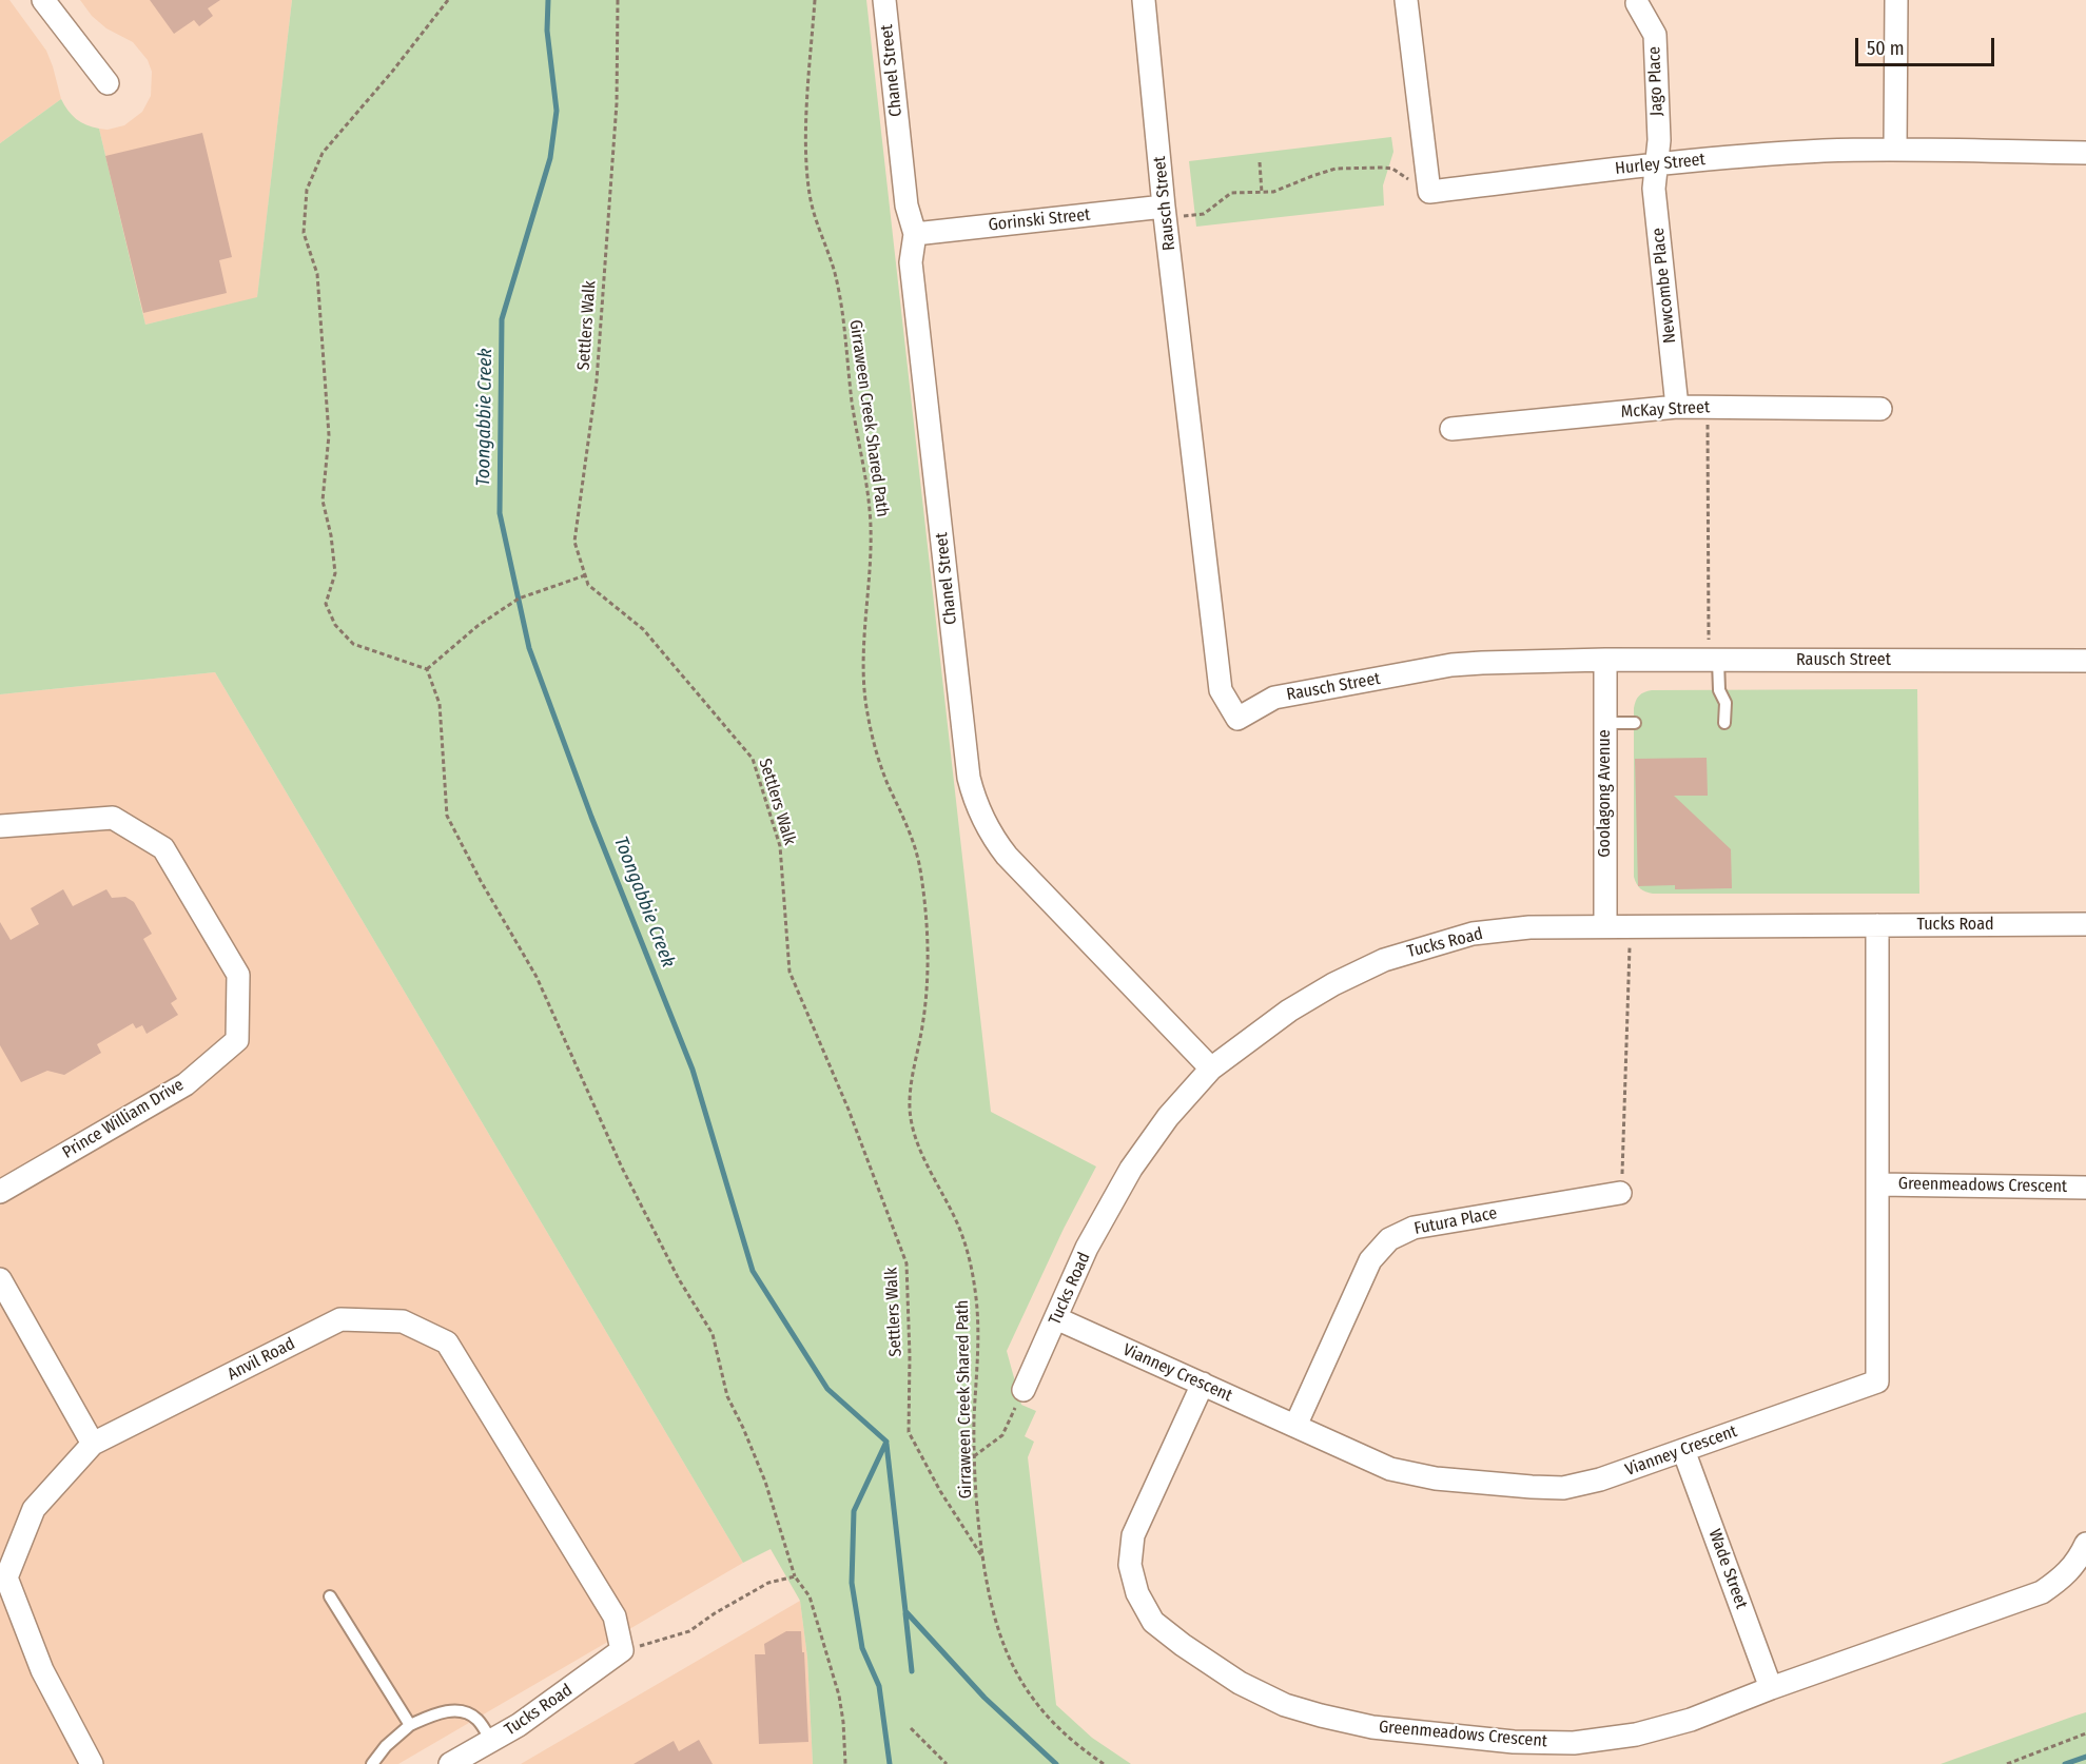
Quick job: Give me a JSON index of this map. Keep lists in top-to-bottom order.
{
  "streets": {
    "street": [
      "Chanel Street",
      "Jago Place",
      "Hurley Street",
      "Rausch Street",
      "Gorinski Street",
      "Newcombe Place",
      "McKay Street",
      "Goolagong Avenue",
      "Tucks Road",
      "Prince William Drive",
      "Greenmeadows Crescent",
      "Futura Place",
      "Anvil Road",
      "Vianney Crescent",
      "Wade Street"
    ],
    "path": ["Settlers Walk", "Girraween Creek Shared Path"]
  },
  "crossings": [
    ["Chanel Street", "Gorinski Street"],
    ["Chanel Street", "Tucks Road"],
    ["Jago Place", "Hurley Street"],
    ["Jago Place", "Newcombe Place"],
    ["Hurley Street", "Newcombe Place"],
    ["Rausch Street", "Gorinski Street"],
    ["Rausch Street", "Goolagong Avenue"],
    ["Newcombe Place", "McKay Street"],
    ["Settlers Walk", "Girraween Creek Shared Path"],
    ["Goolagong Avenue", "Tucks Road"],
    ["Tucks Road", "Anvil Road"],
    ["Tucks Road", "Vianney Crescent"],
    ["Greenmeadows Crescent", "Vianney Crescent"],
    ["Greenmeadows Crescent", "Wade Street"],
    ["Futura Place", "Vianney Crescent"],
    ["Vianney Crescent", "Wade Street"]
  ],
  "water": ["Toongabbie Creek"],
  "scale_bar": "50 m"
}
